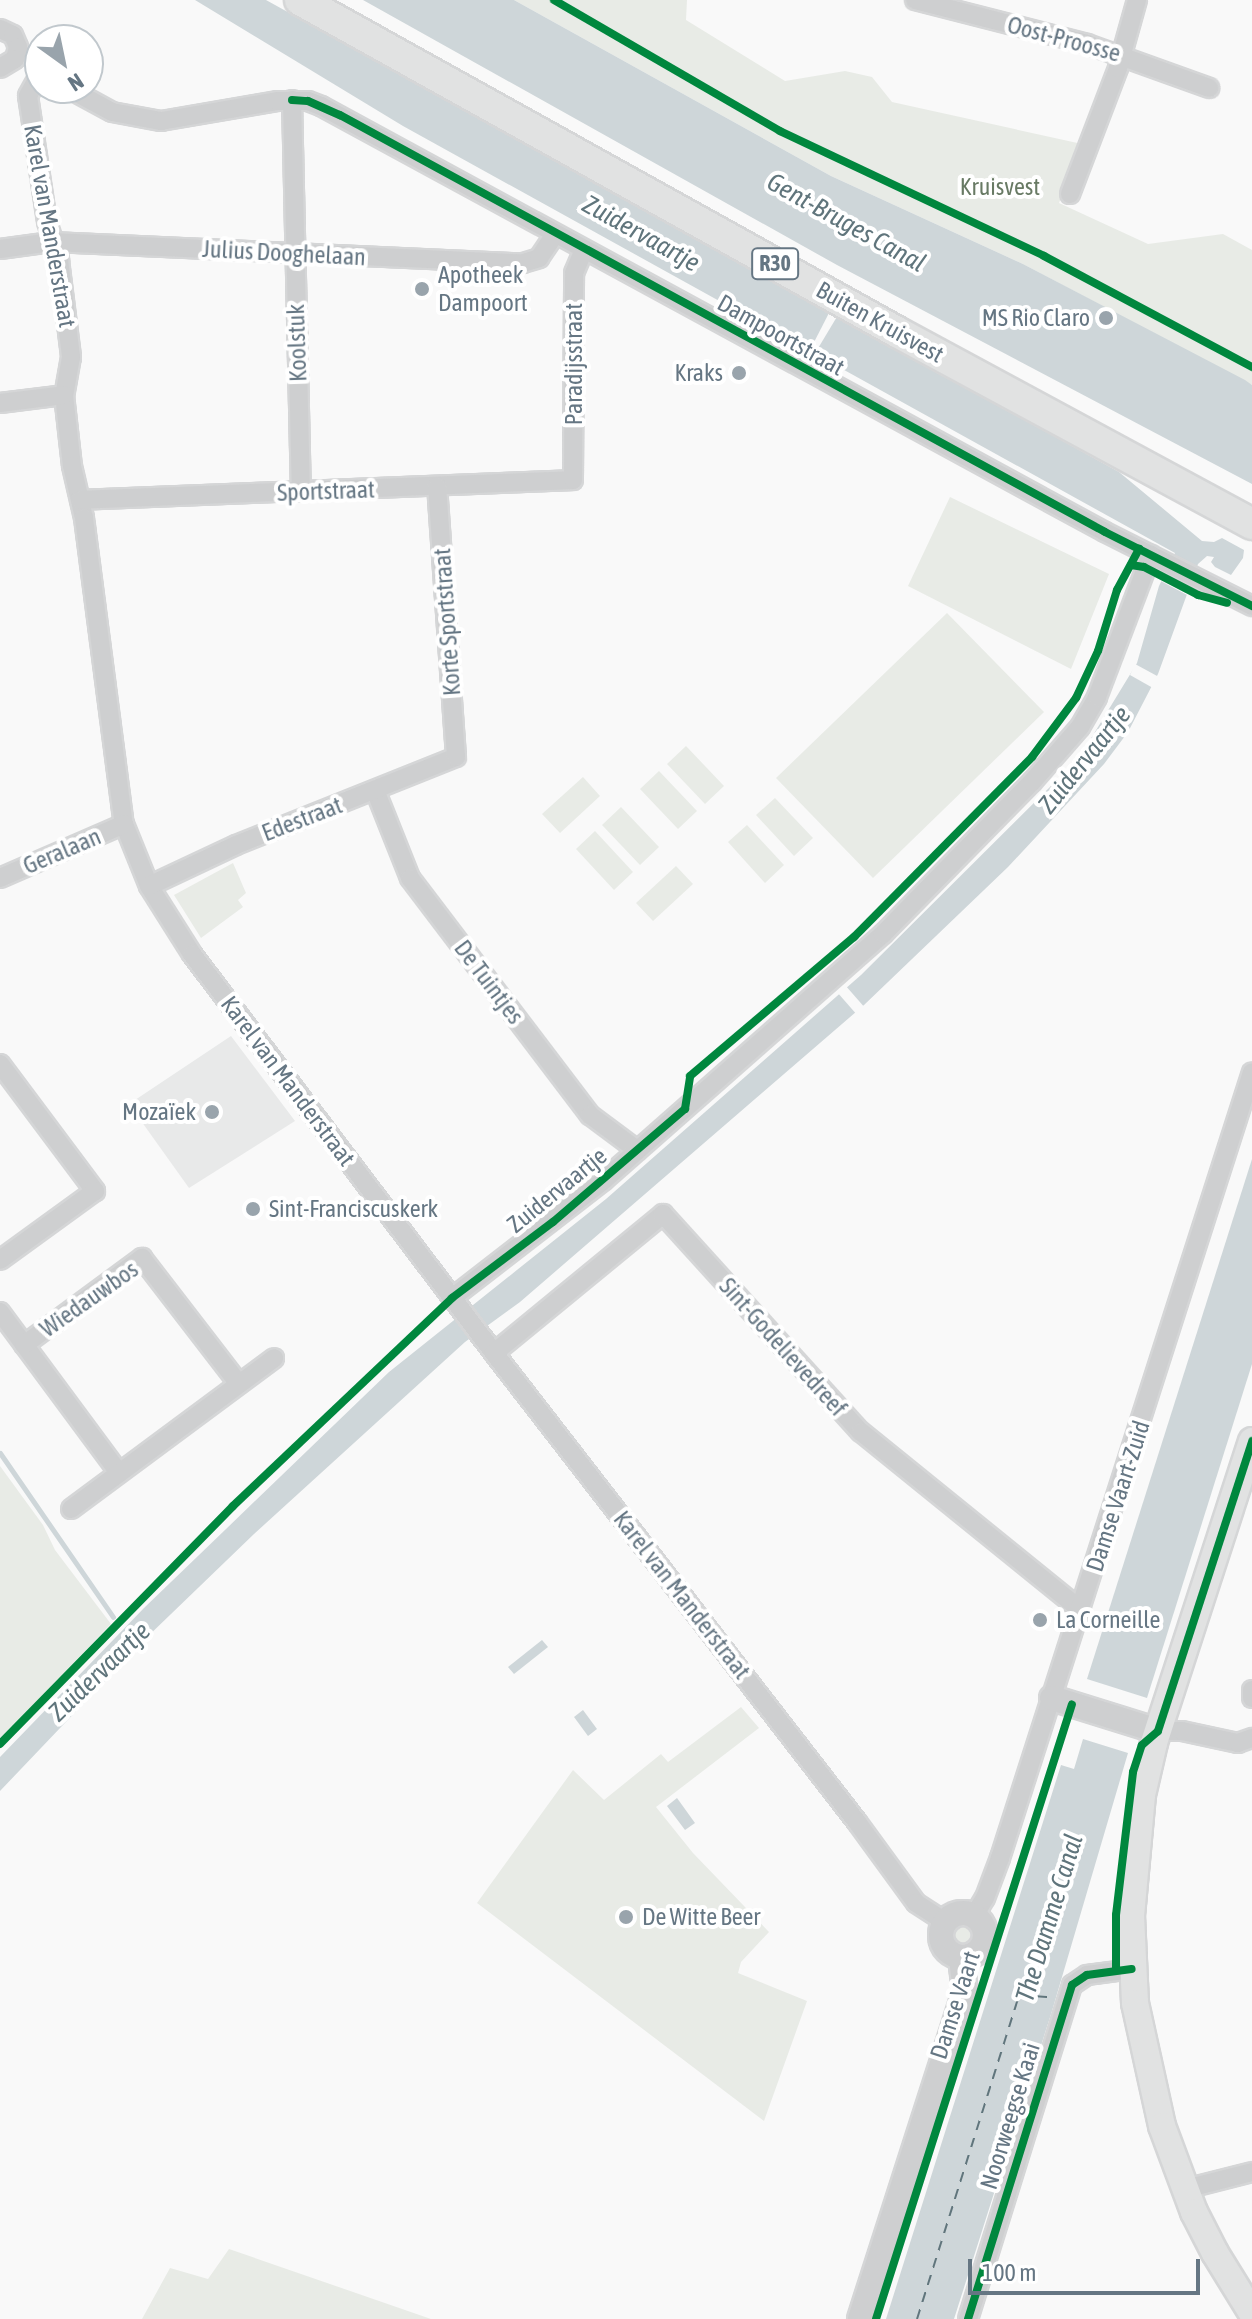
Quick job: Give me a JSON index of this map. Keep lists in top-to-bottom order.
{
  "streets": {
    "main road": ["R30", "Buiten Kruisvest"],
    "street": [
      "Oost-Proosse",
      "Karel van Manderstraat",
      "Julius Dooghelaan",
      "Dampoortstraat",
      "Koolstuk",
      "Paradijsstraat",
      "Sportstraat",
      "Korte Sportstraat",
      "Edestraat",
      "Geralaan",
      "De Tuintjes",
      "Zuidervaartje",
      "Wiedauwbos",
      "Sint-Godelievedreef",
      "Damse Vaart-Zuid",
      "Noorweegse Kaai"
    ],
    "cycle path": ["Damse Vaart"]
  },
  "crossings": [
    ["Karel van Manderstraat", "Julius Dooghelaan"],
    ["Karel van Manderstraat", "Sportstraat"],
    ["Karel van Manderstraat", "Edestraat"],
    ["Karel van Manderstraat", "Geralaan"],
    ["Karel van Manderstraat", "Zuidervaartje"],
    ["Karel van Manderstraat", "Sint-Godelievedreef"],
    ["Karel van Manderstraat", "Damse Vaart-Zuid"],
    ["Julius Dooghelaan", "Dampoortstraat"],
    ["Julius Dooghelaan", "Koolstuk"],
    ["Dampoortstraat", "Koolstuk"],
    ["Dampoortstraat", "Paradijsstraat"],
    ["Dampoortstraat", "Zuidervaartje"],
    ["Koolstuk", "Sportstraat"],
    ["Paradijsstraat", "Sportstraat"],
    ["Sportstraat", "Korte Sportstraat"],
    ["Korte Sportstraat", "Edestraat"],
    ["Edestraat", "De Tuintjes"],
    ["De Tuintjes", "Zuidervaartje"],
    ["Sint-Godelievedreef", "Damse Vaart-Zuid"]
  ],
  "water": ["Gent-Bruges Canal", "Zuidervaartje", "The Damme Canal"],
  "parks": ["Kruisvest"],
  "places": [
    "Apotheek Dampoort",
    "MS Rio Claro",
    "Kraks",
    "Mozaïek",
    "Sint-Franciscuskerk",
    "La Corneille",
    "De Witte Beer"
  ],
  "scale_bar": "100 m",
  "north": "bottom right"
}
